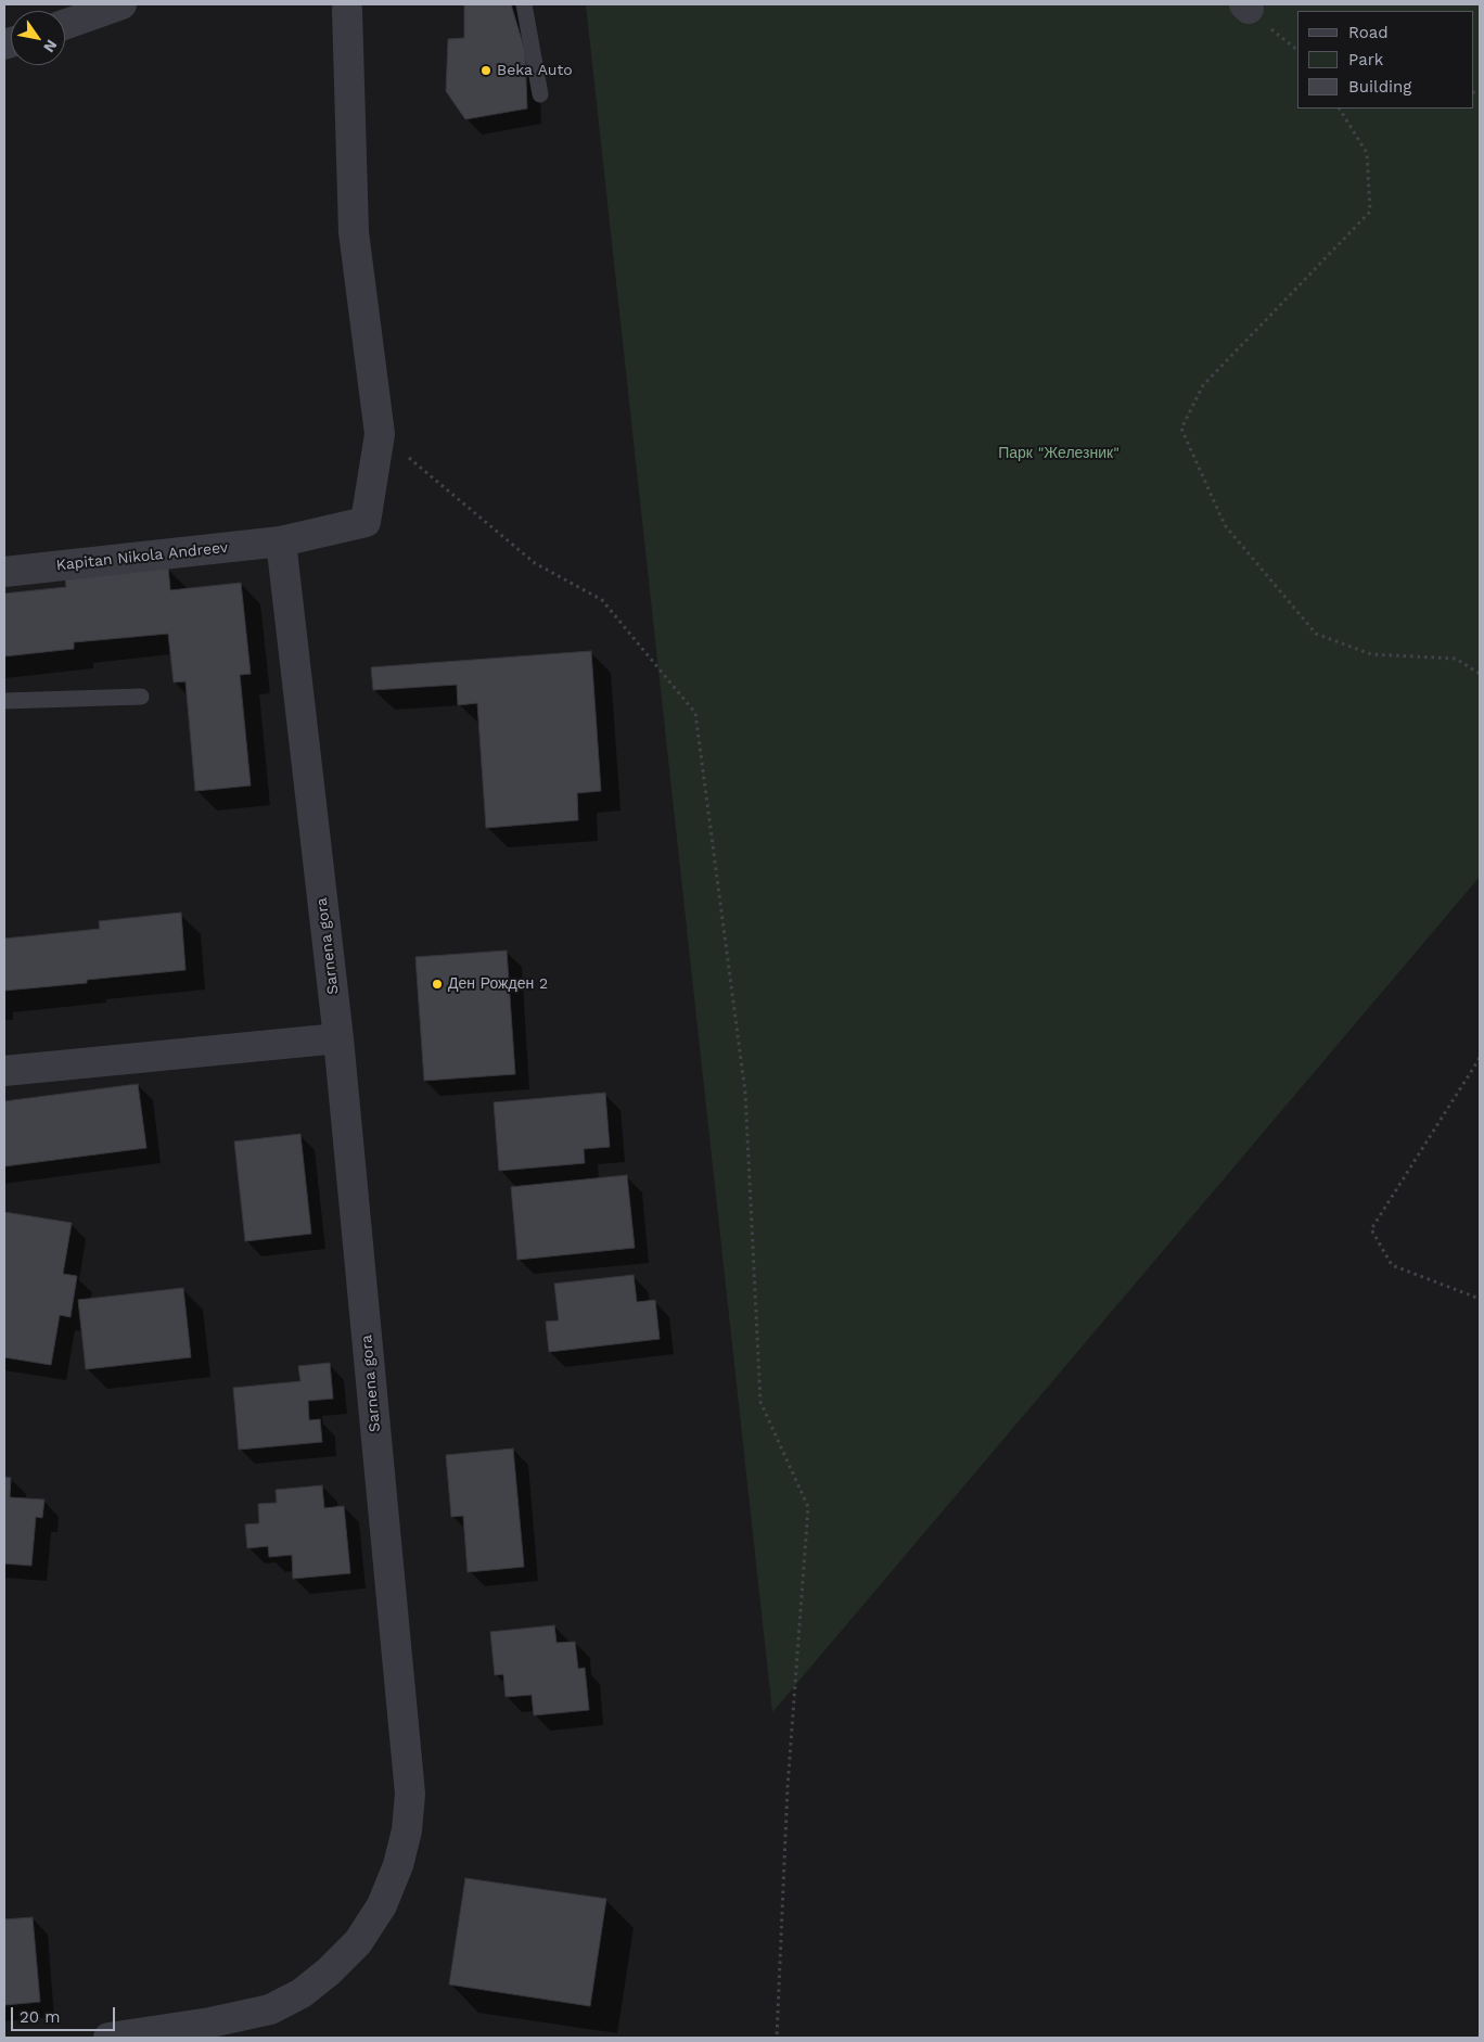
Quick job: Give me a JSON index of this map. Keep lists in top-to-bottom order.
{
  "streets": {
    "street": ["Kapitan Nikola Andreev", "Sarnena gora"]
  },
  "crossings": [
    ["Kapitan Nikola Andreev", "Sarnena gora"]
  ],
  "parks": ["Парк \"Железник\""],
  "places": ["Beka Auto", "Ден Рожден 2"],
  "legend": ["Road", "Park", "Building"],
  "scale_bar": "20 m",
  "north": "bottom right"
}
